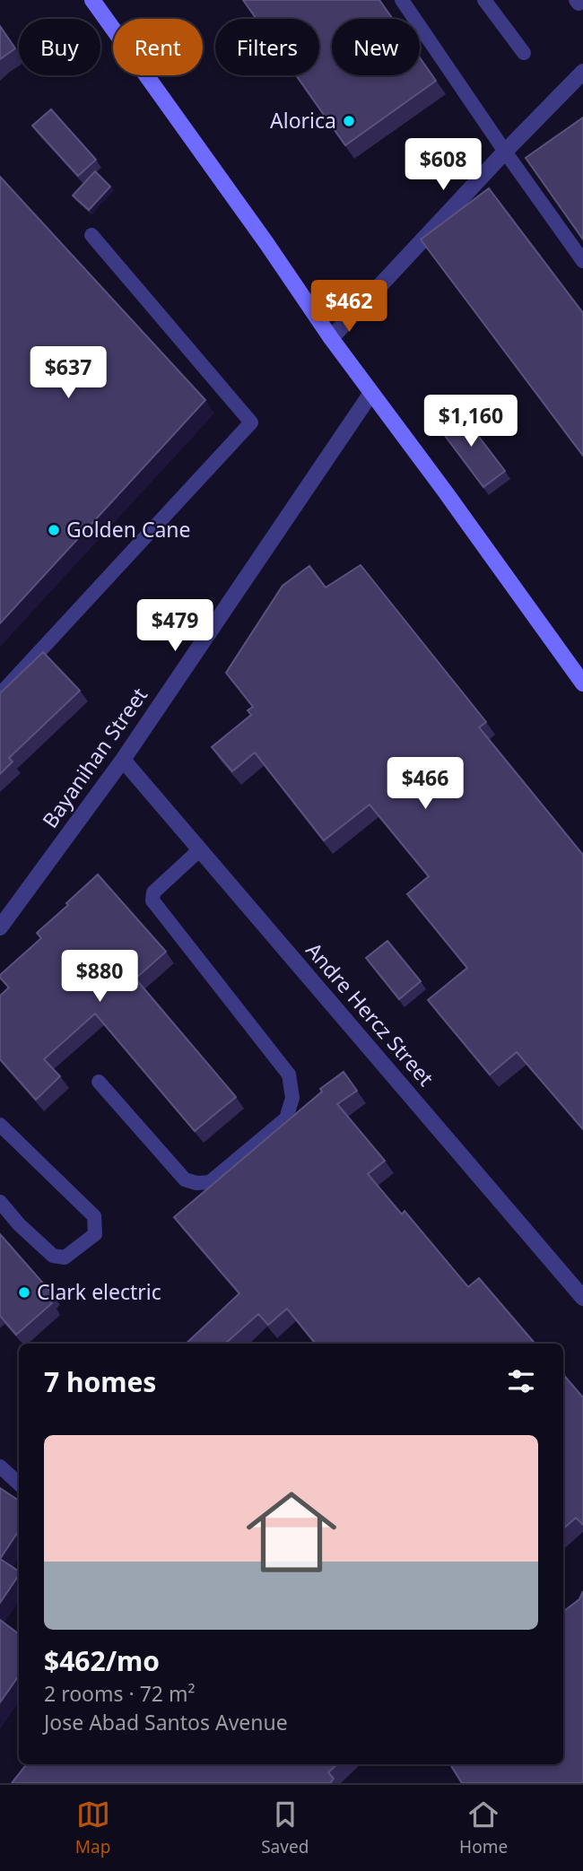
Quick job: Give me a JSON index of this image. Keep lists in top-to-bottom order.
{
  "streets": {
    "street": ["Bayanihan Street", "Andre Hercz Street"]
  },
  "crossings": [
    ["Bayanihan Street", "Andre Hercz Street"]
  ],
  "places": ["Alorica", "Golden Cane", "Clark electric"],
  "page": {
    "chip": [
      "Buy",
      "Rent",
      "Filters",
      "New"
    ],
    "price": [
      "$608",
      "$462",
      "$637",
      "$1,160",
      "$479",
      "$466",
      "$880"
    ],
    "heading": "7 homes",
    "list": [
      {
        "name": "$462/mo",
        "note": "2 rooms · 72 m² · Jose Abad Santos Avenue"
      }
    ],
    "tabs": ["Map", "Saved", "Home"]
  }
}
